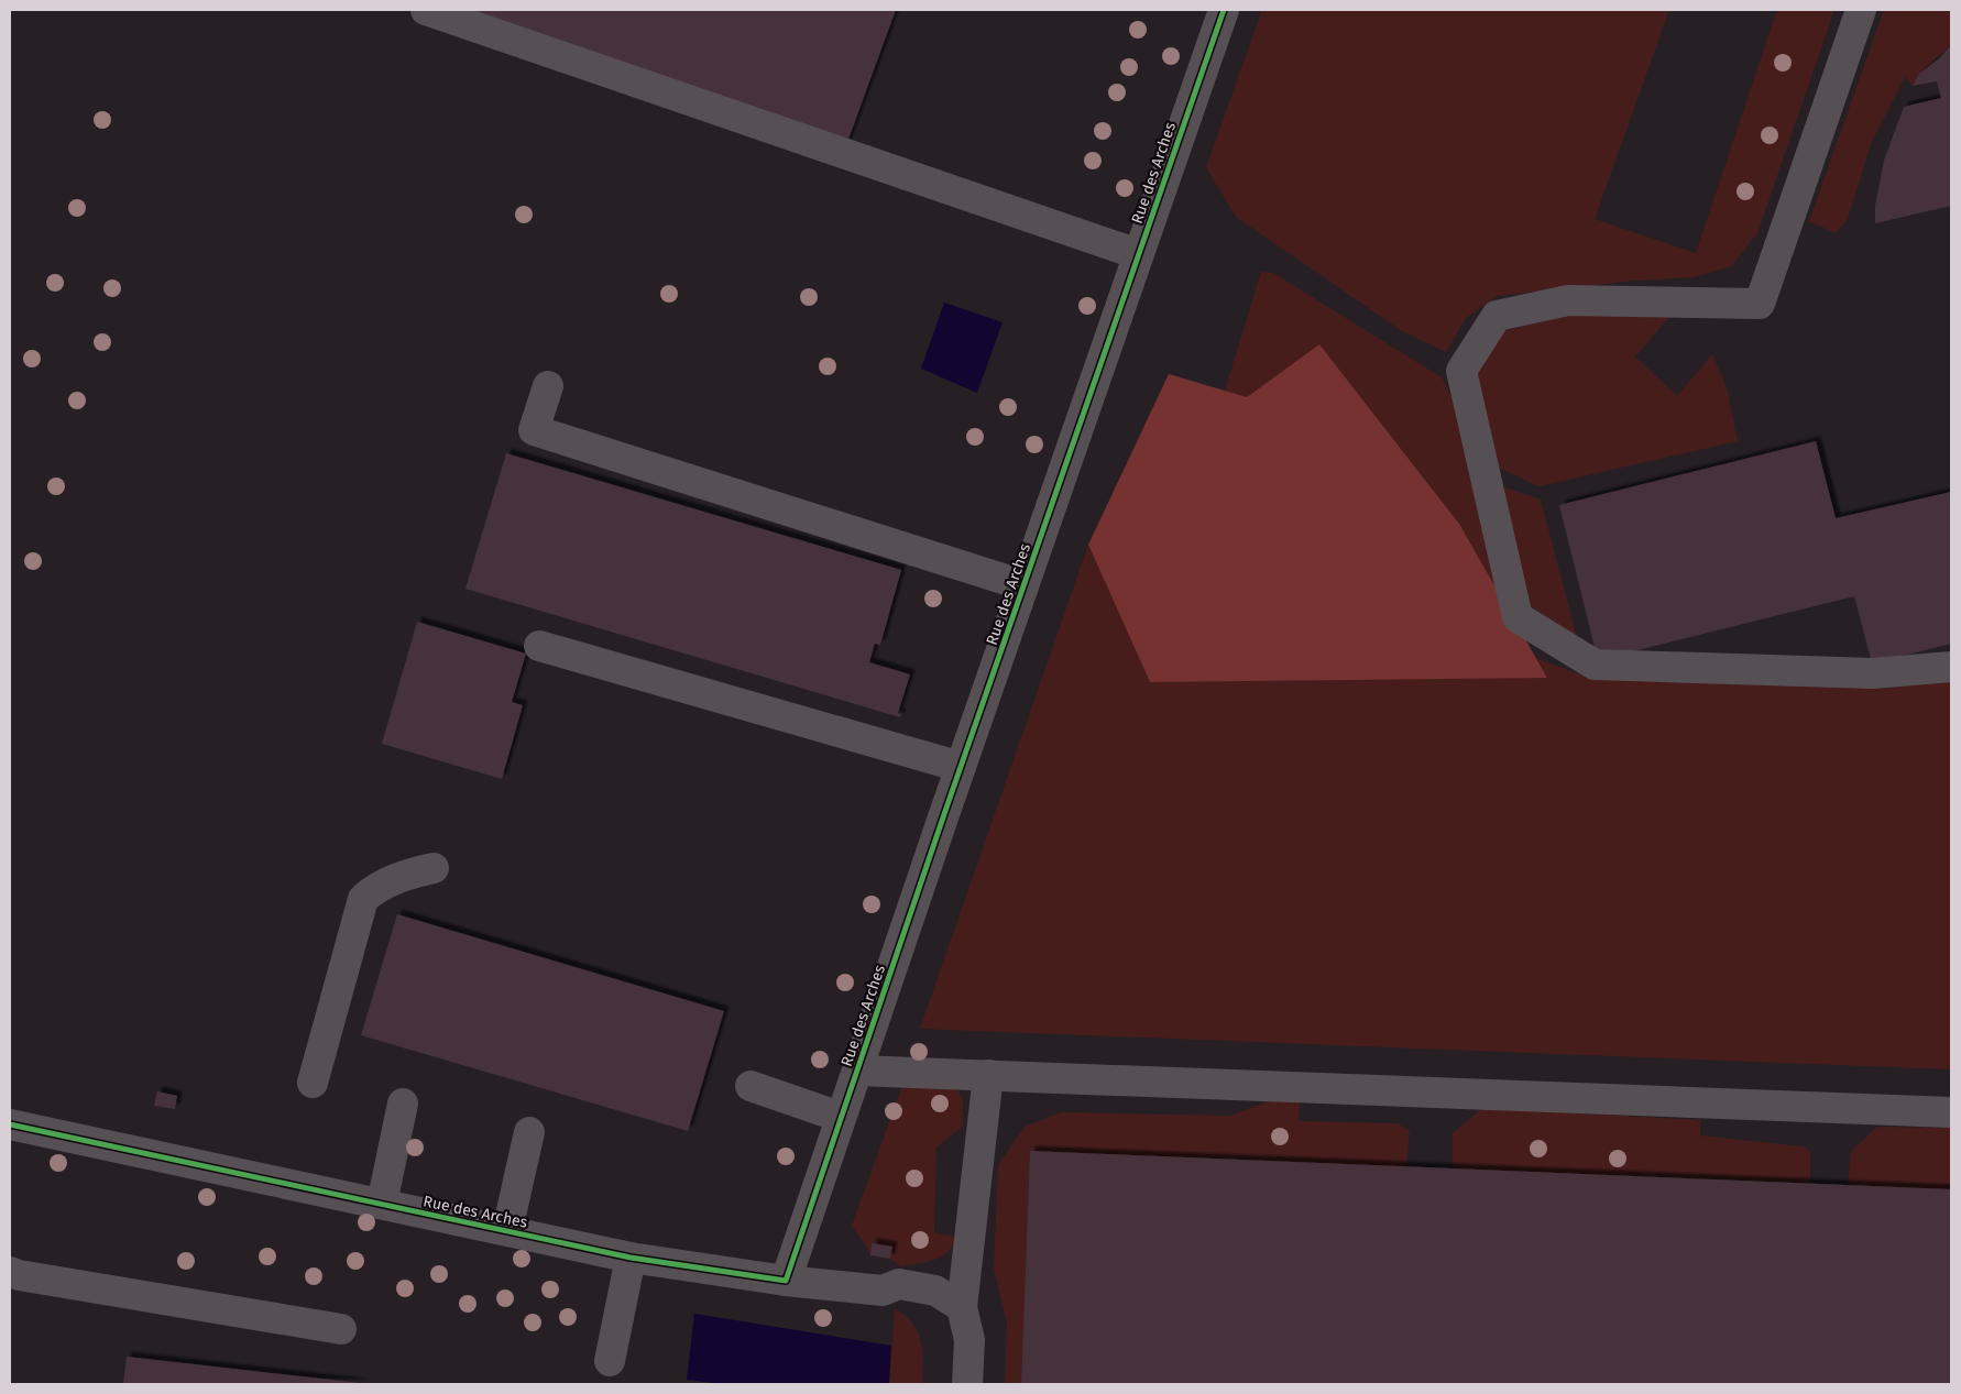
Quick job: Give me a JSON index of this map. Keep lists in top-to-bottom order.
{
  "streets": {
    "street": ["Rue des Arches"]
  }
}
